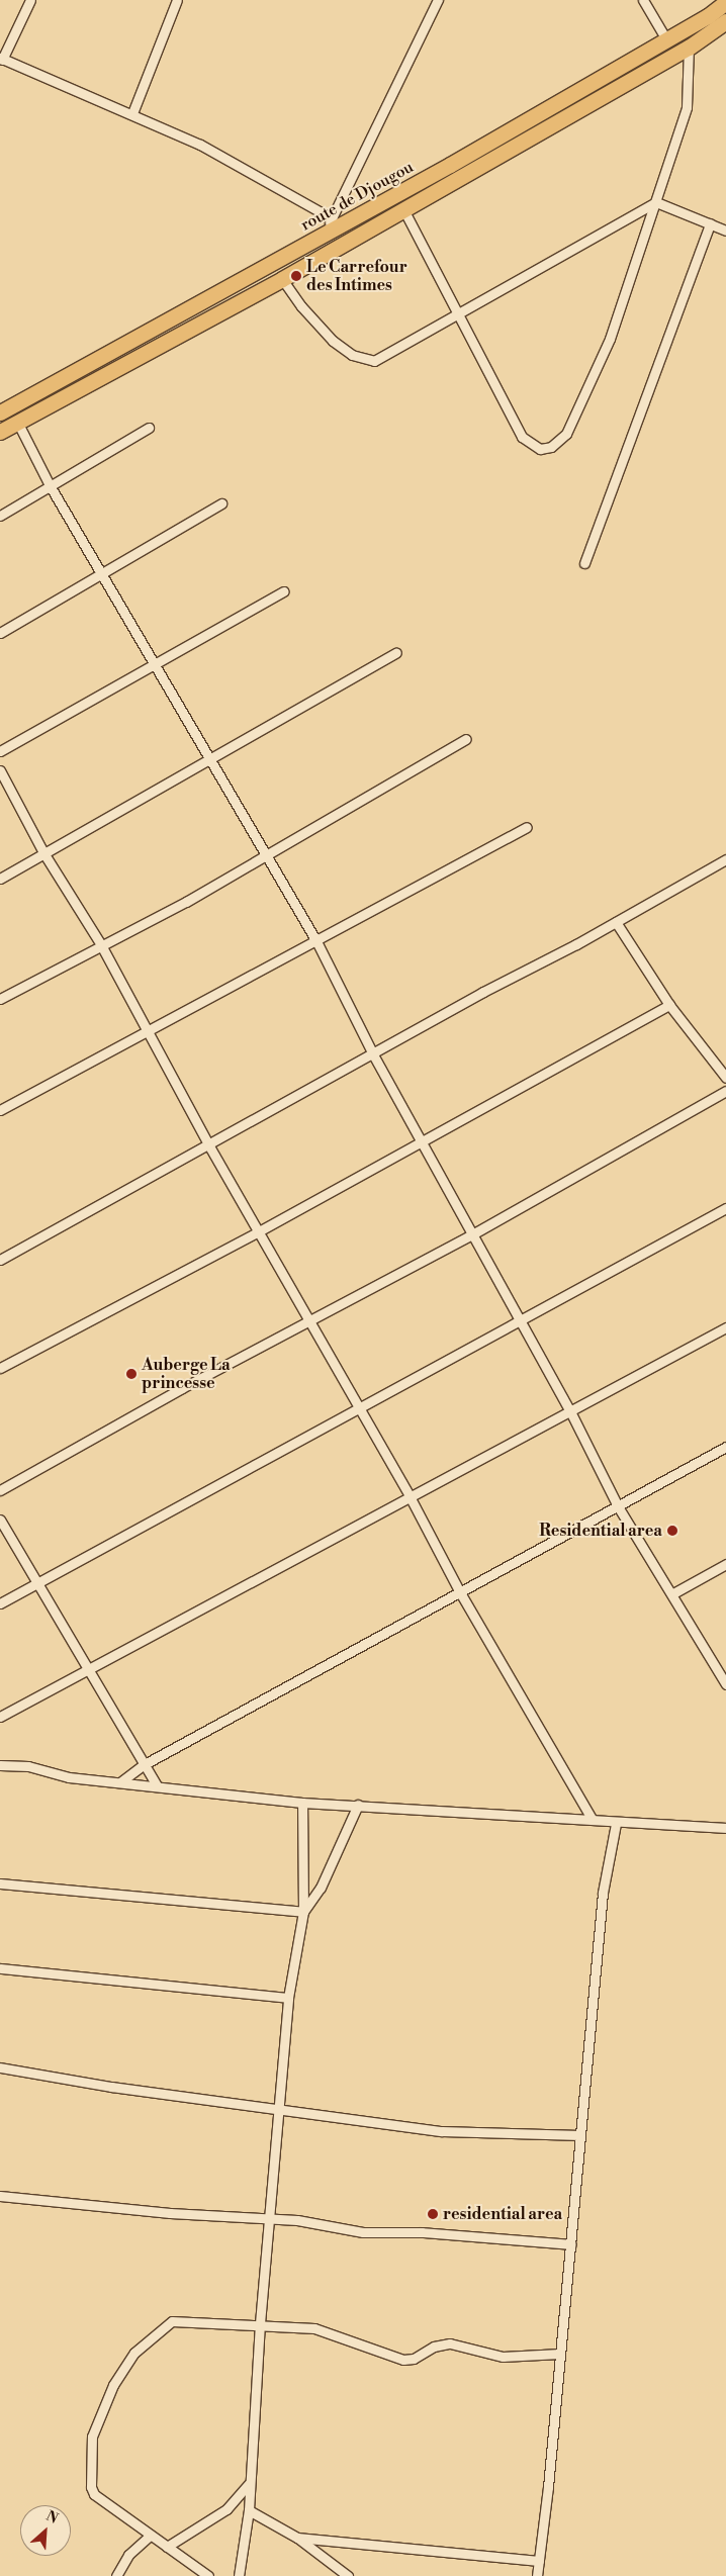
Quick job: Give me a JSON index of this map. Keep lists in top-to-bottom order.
{
  "streets": {
    "highway": ["route de Djougou"]
  },
  "places": [
    "Le Carrefour des Intimes",
    "Auberge La princesse",
    "Residential area",
    "residential area"
  ],
  "north": "top right"
}
